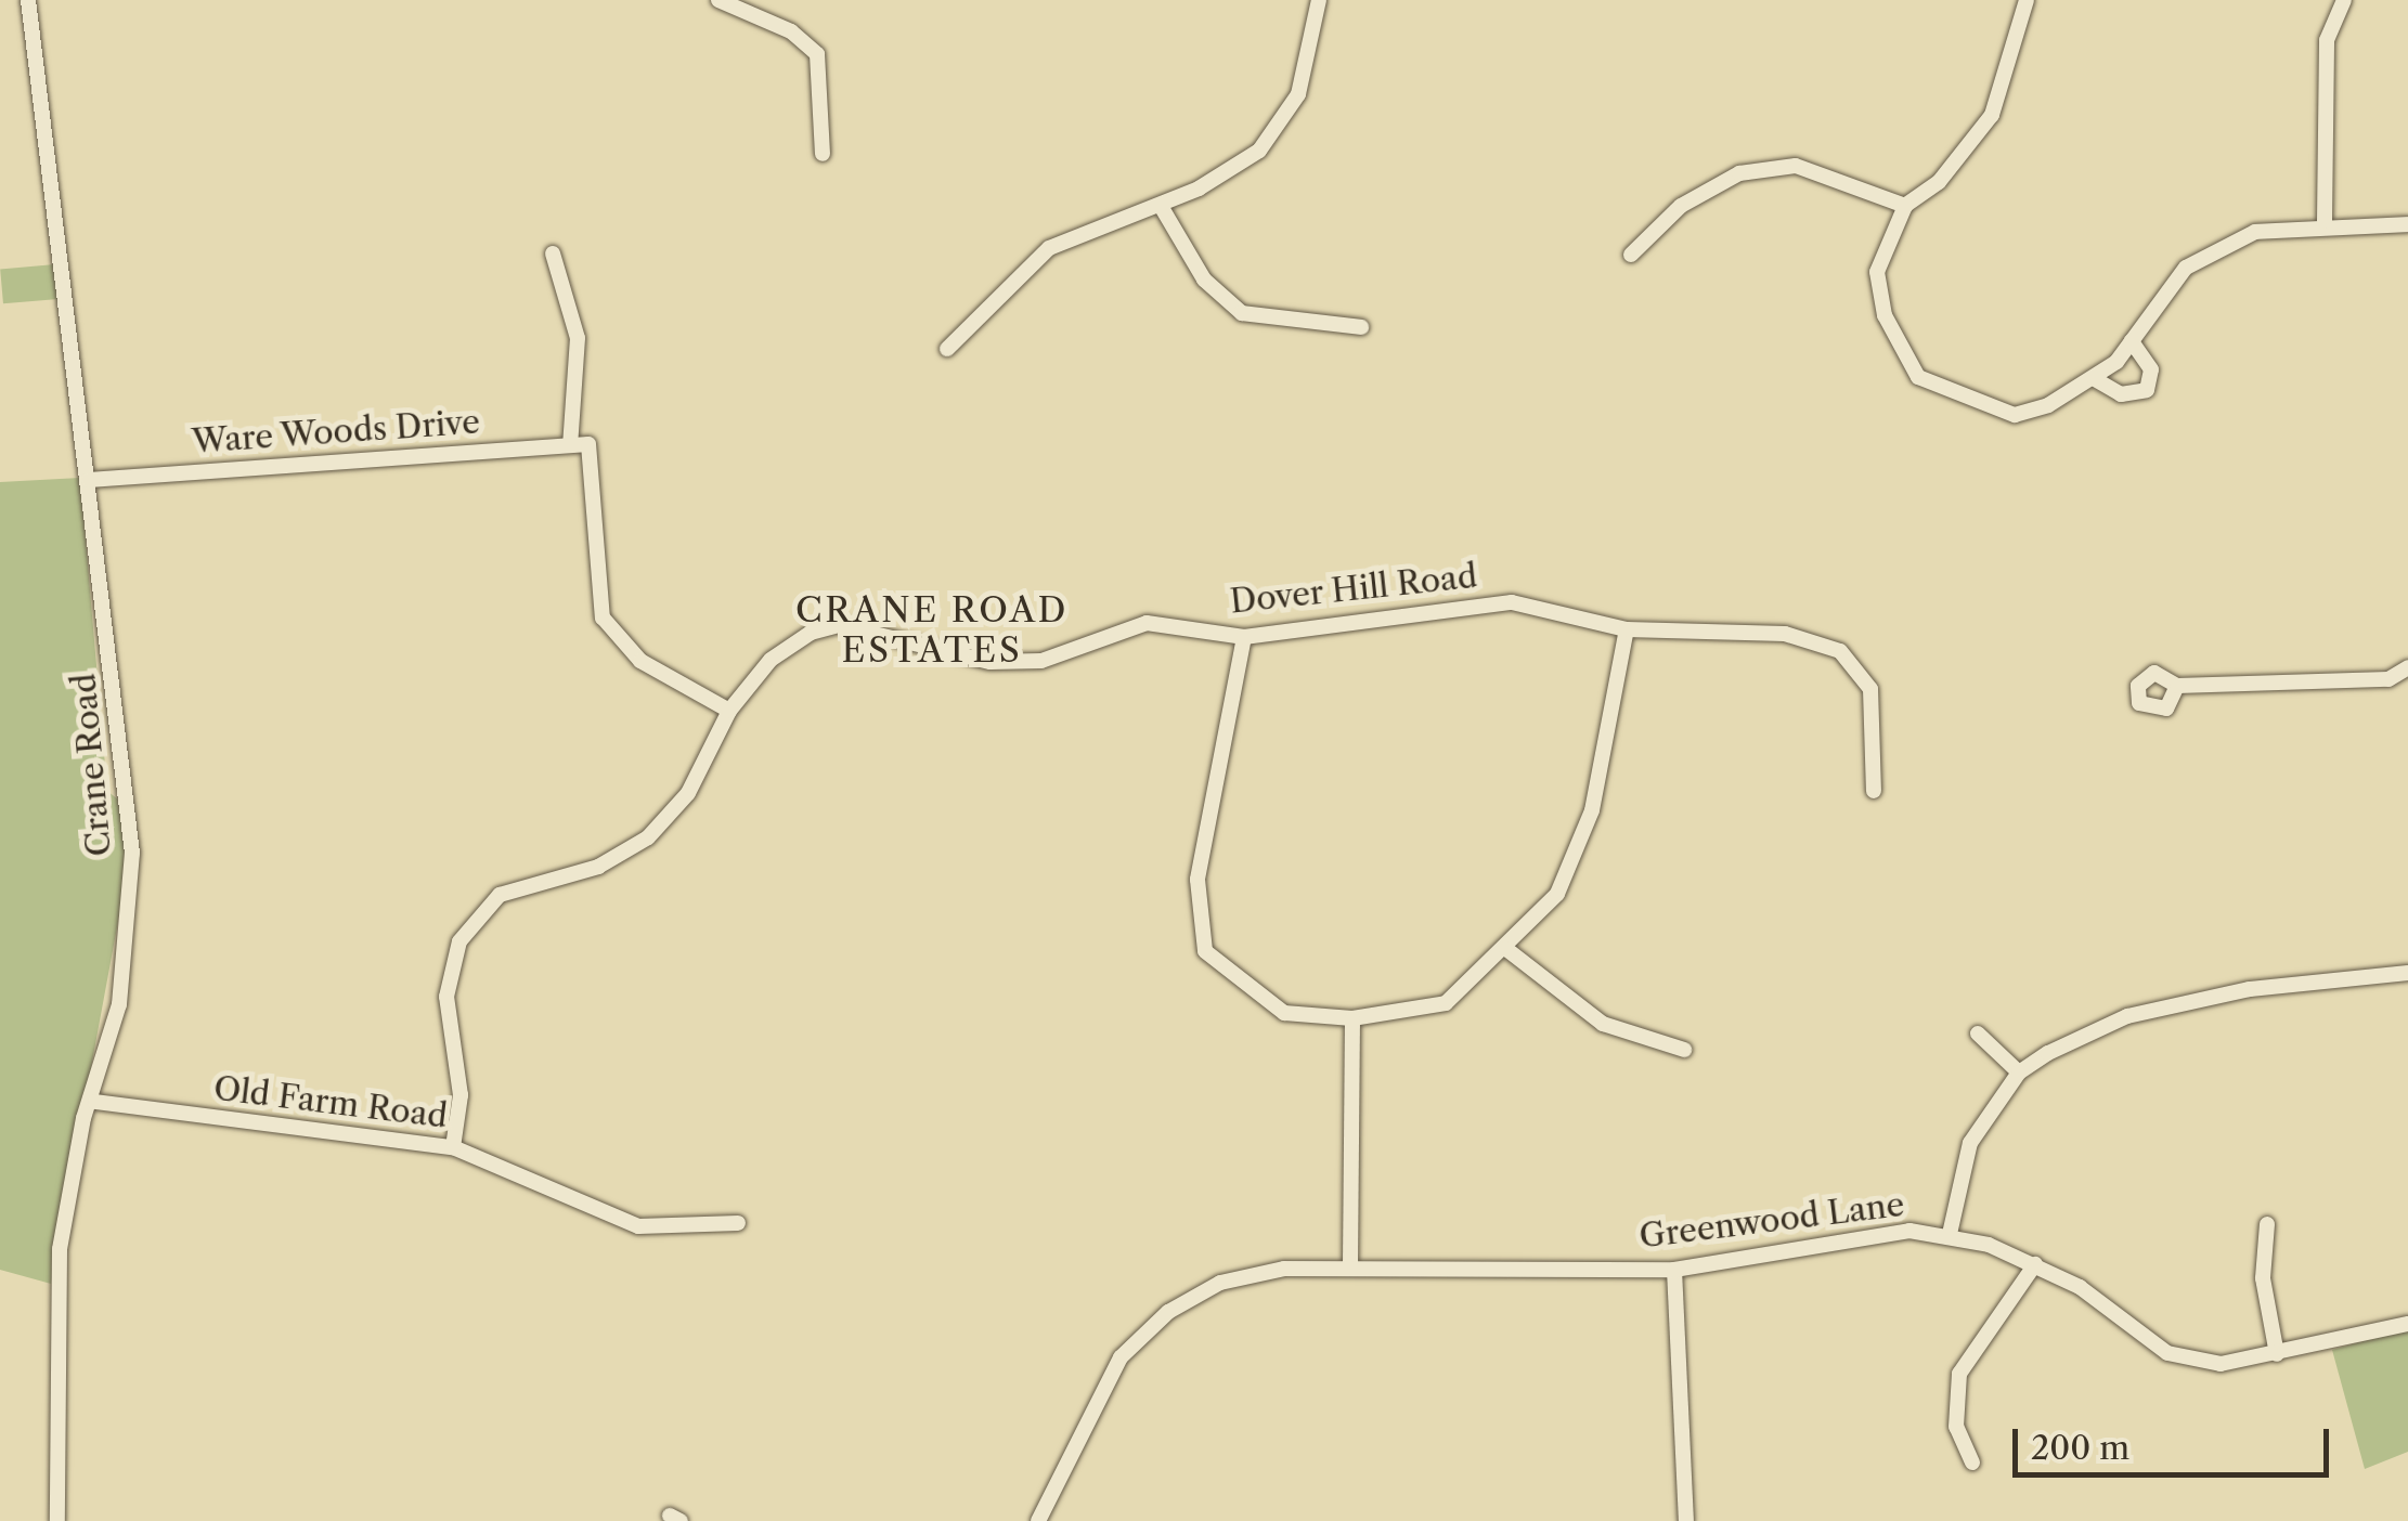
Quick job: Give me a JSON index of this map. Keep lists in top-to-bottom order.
{
  "streets": {
    "street": [
      "Ware Woods Drive",
      "Dover Hill Road",
      "Crane Road",
      "Old Farm Road",
      "Greenwood Lane"
    ]
  },
  "crossings": [
    ["Ware Woods Drive", "Dover Hill Road"],
    ["Ware Woods Drive", "Crane Road"],
    ["Dover Hill Road", "Old Farm Road"],
    ["Crane Road", "Old Farm Road"]
  ],
  "districts": ["CRANE ROAD ESTATES"],
  "scale_bar": "200 m"
}
